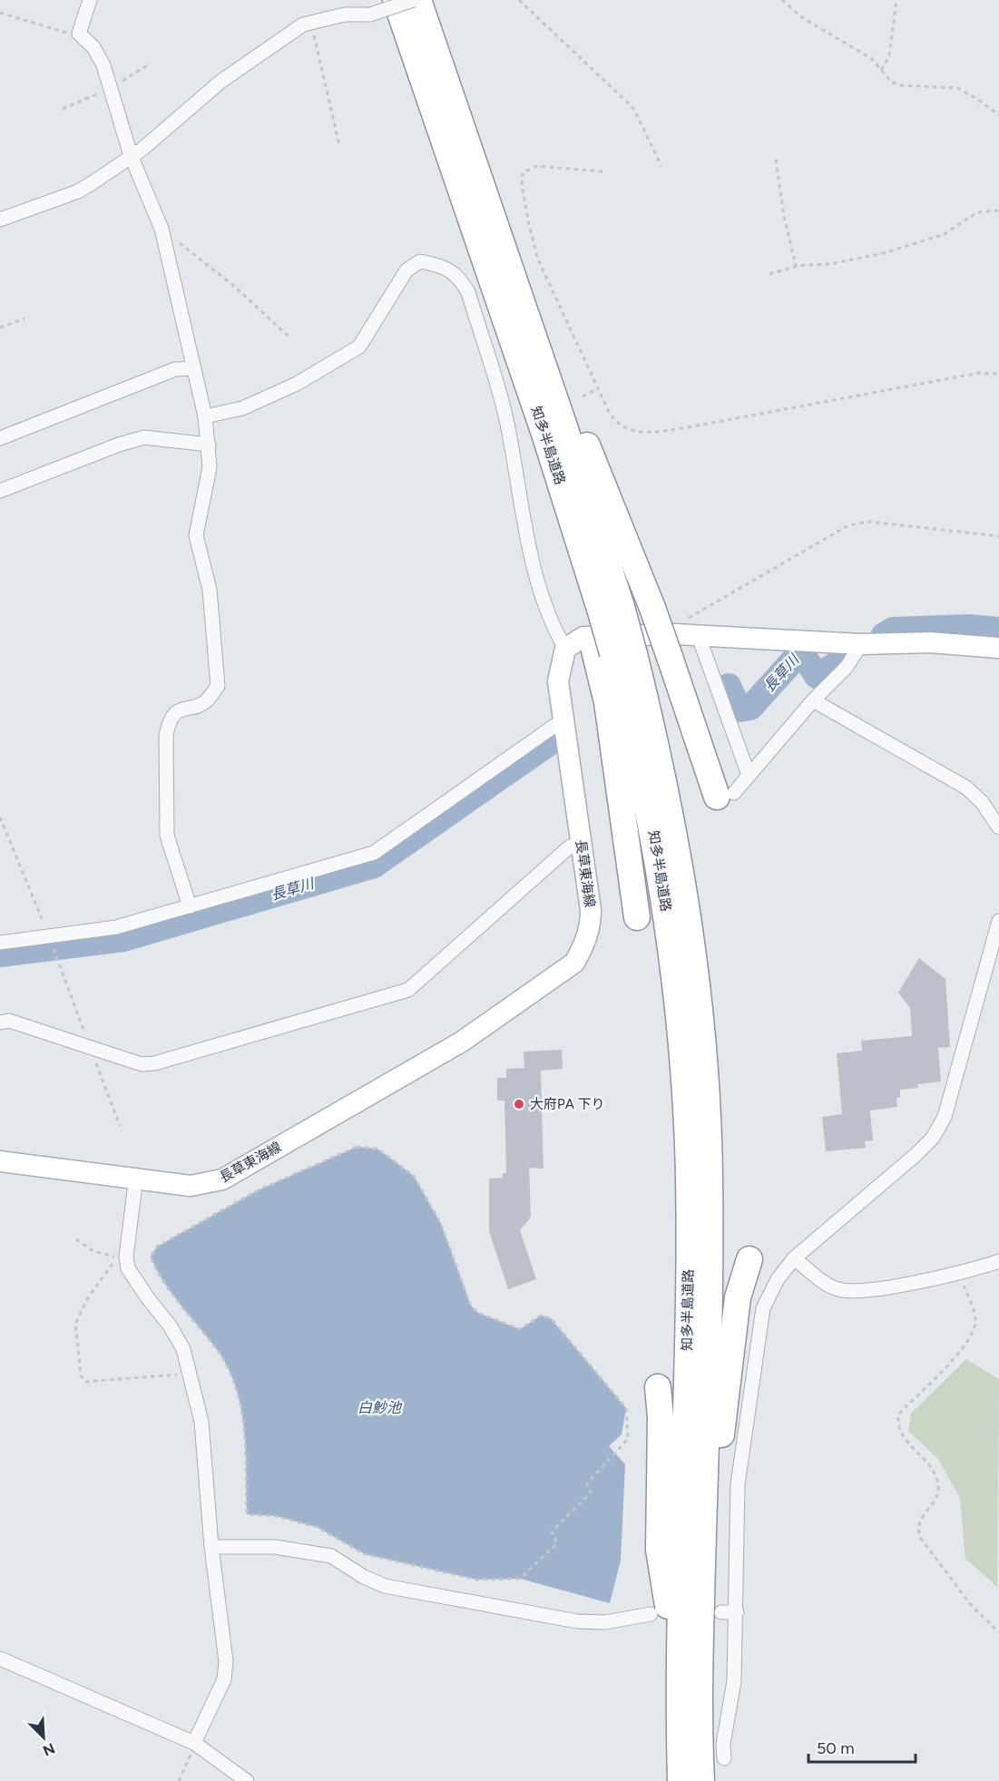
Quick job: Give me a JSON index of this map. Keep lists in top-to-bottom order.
{
  "streets": {
    "highway": ["知多半島道路"],
    "main road": ["長草東海線"]
  },
  "water": ["長草川", "白魦池"],
  "places": ["大府PA 下り"],
  "scale_bar": "50 m",
  "north": "bottom right"
}
